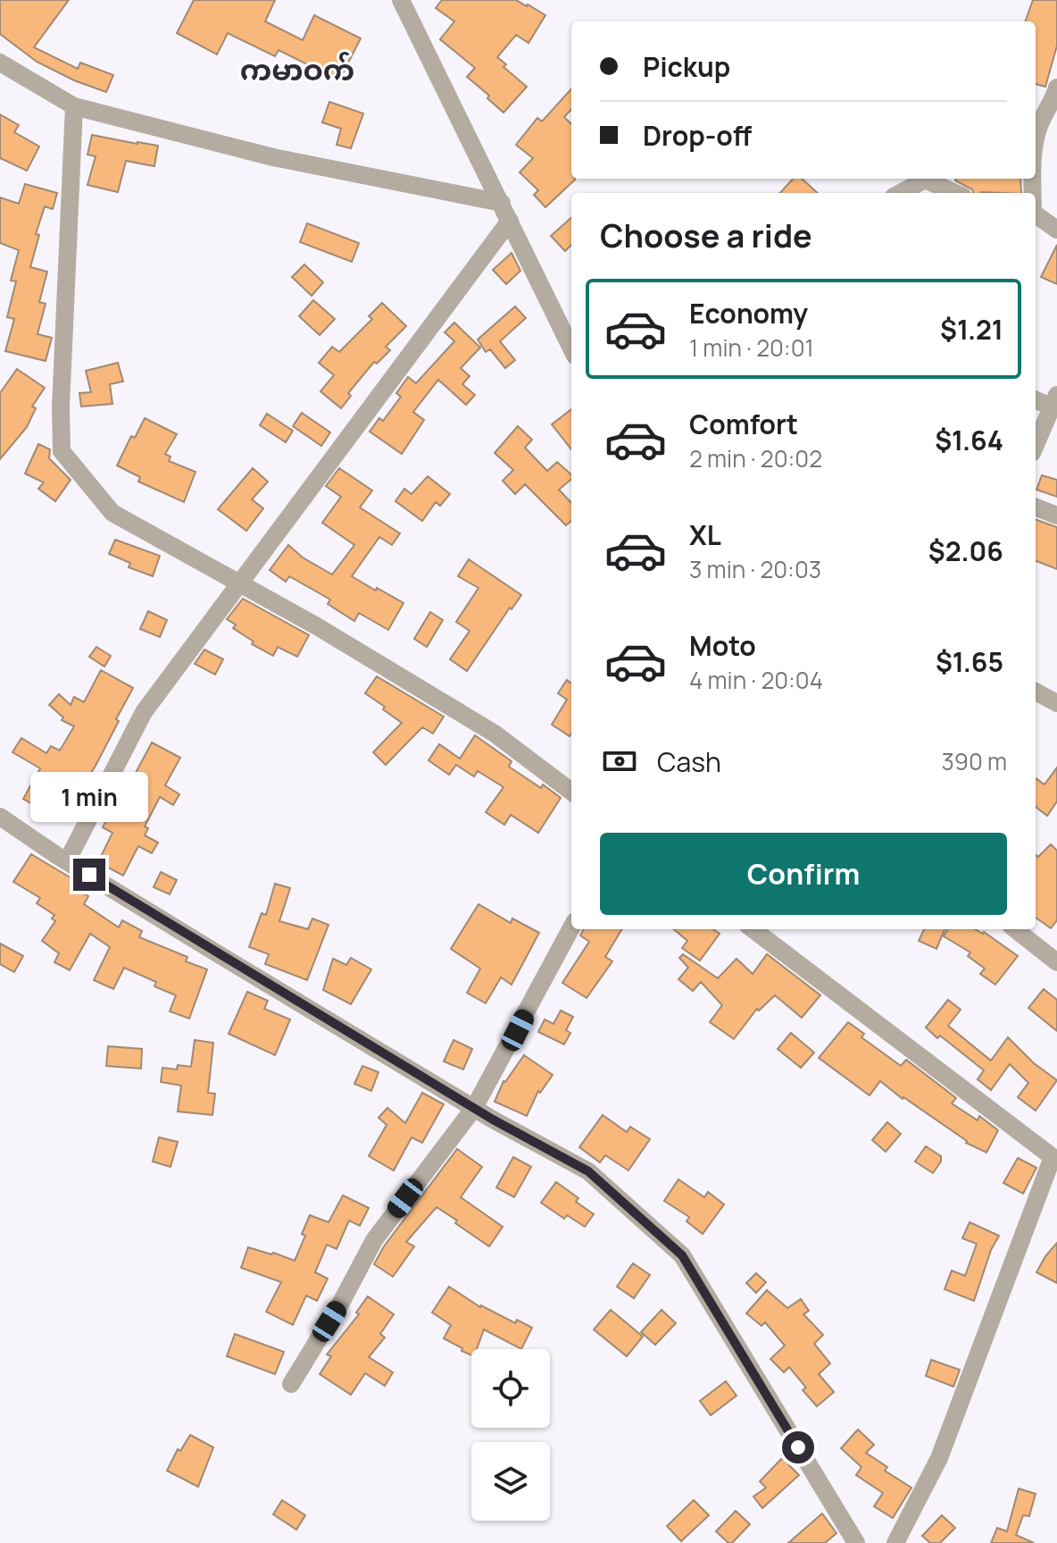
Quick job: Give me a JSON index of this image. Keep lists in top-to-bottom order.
{
  "districts": ["ကမာဝက်"],
  "page": {
    "banner": ["Pickup", "Drop-off"],
    "heading": "Choose a ride",
    "list": [
      {
        "name": "Economy",
        "note": "1 min · 20:01",
        "value": "$1.21"
      },
      {
        "name": "Comfort",
        "note": "2 min · 20:02",
        "value": "$1.64"
      },
      {
        "name": "XL",
        "note": "3 min · 20:03",
        "value": "$2.06"
      },
      {
        "name": "Moto",
        "note": "4 min · 20:04",
        "value": "$1.65"
      }
    ],
    "pay": ["Cash", "390 m"],
    "bubble": "1 min",
    "buttons": "Confirm"
  }
}
